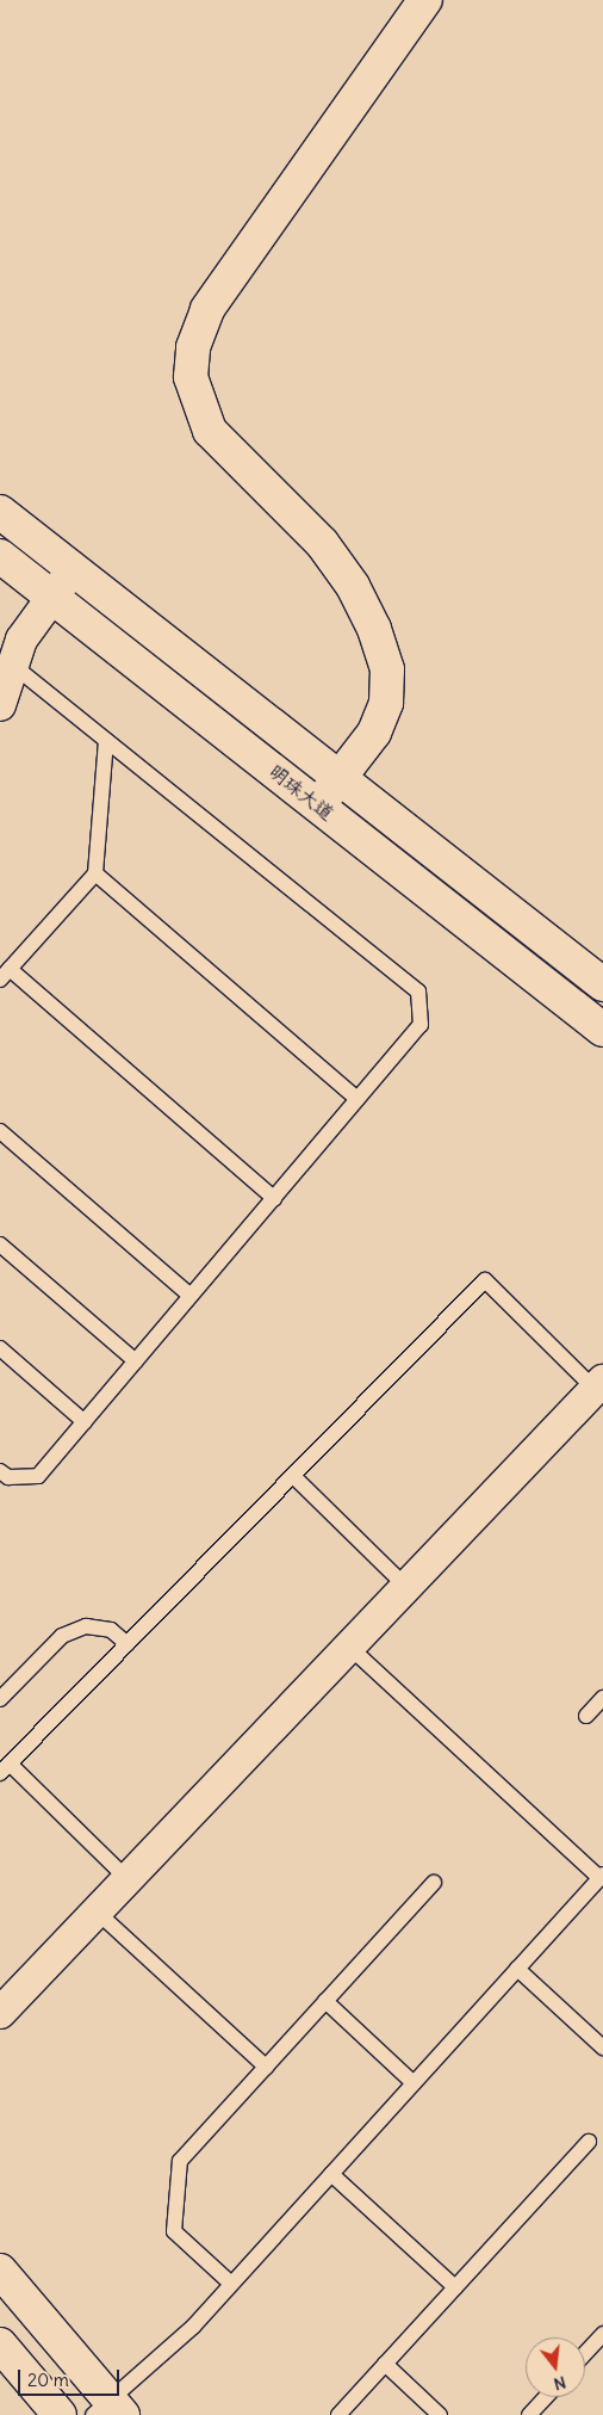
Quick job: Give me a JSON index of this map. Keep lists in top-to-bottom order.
{
  "streets": {
    "main road": ["明珠大道"]
  },
  "scale_bar": "20 m",
  "north": "bottom"
}
